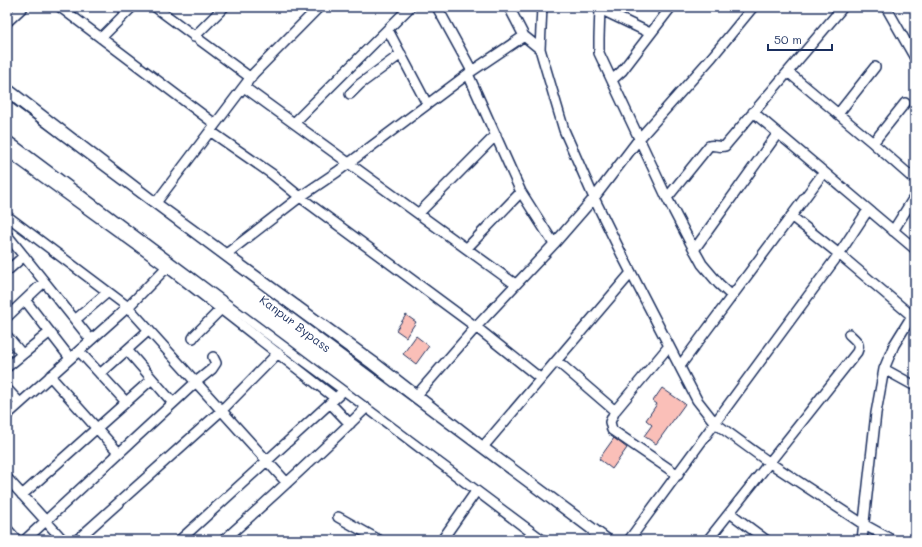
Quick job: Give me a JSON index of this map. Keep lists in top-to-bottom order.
{
  "streets": {
    "highway": ["Kanpur Bypass"]
  },
  "scale_bar": "50 m"
}
